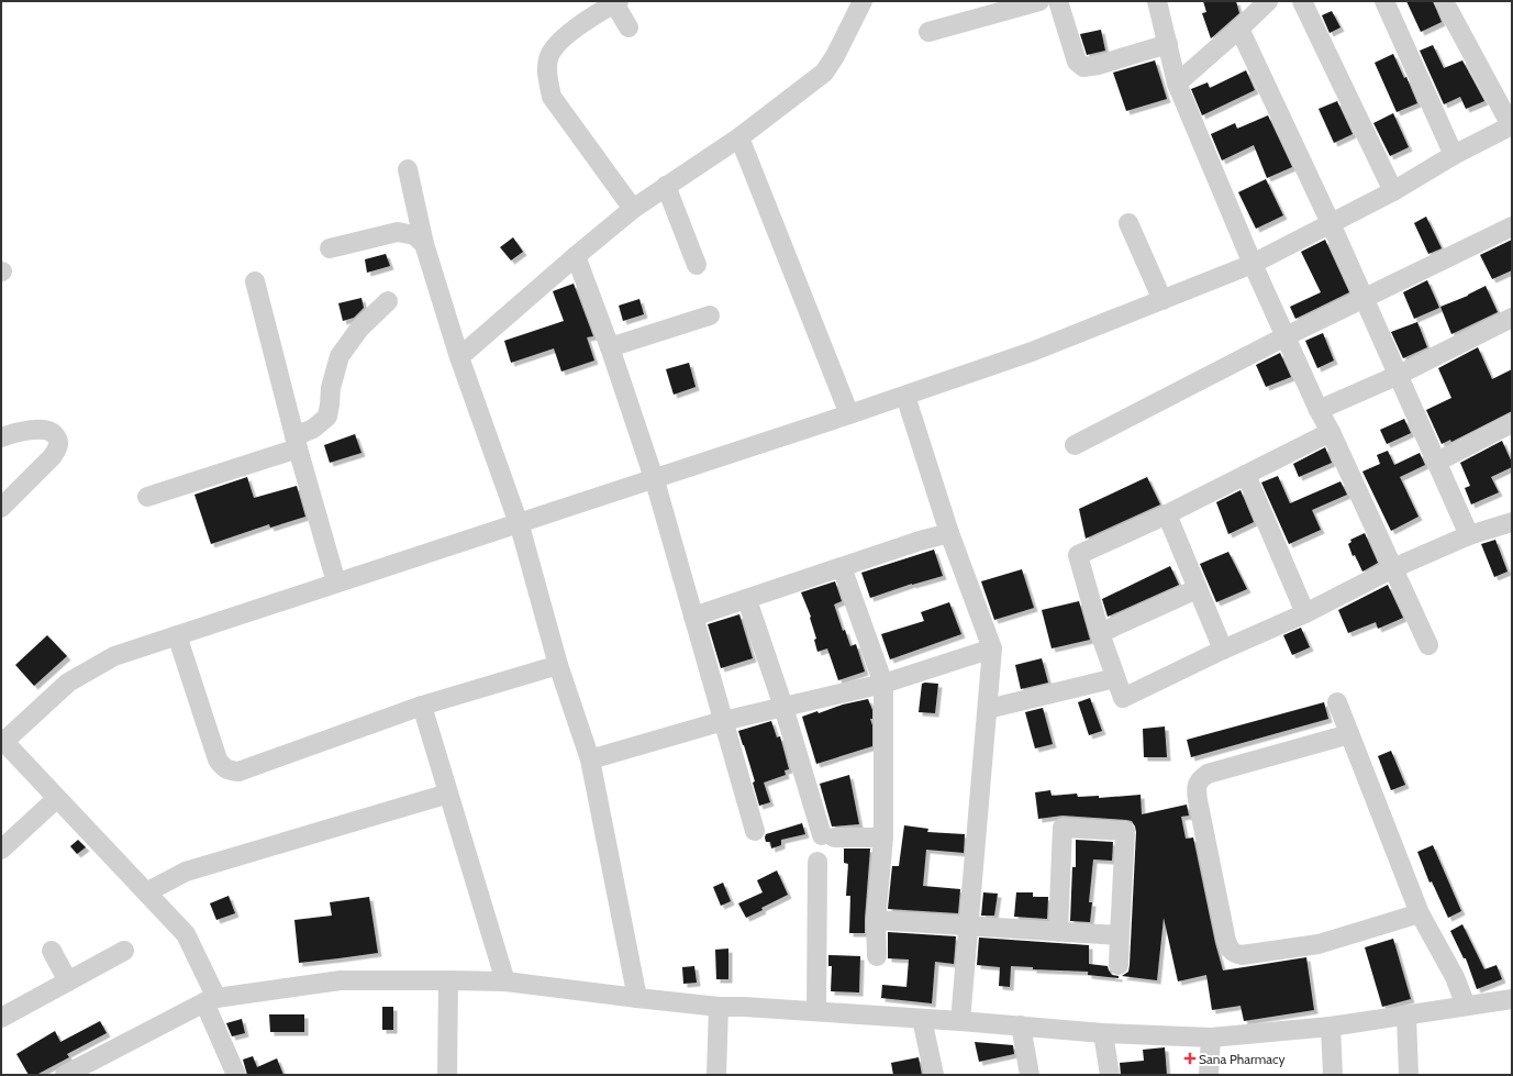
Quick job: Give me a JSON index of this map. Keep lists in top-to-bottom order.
{
  "places": {
    "health": ["Sana Pharmacy"]
  }
}
